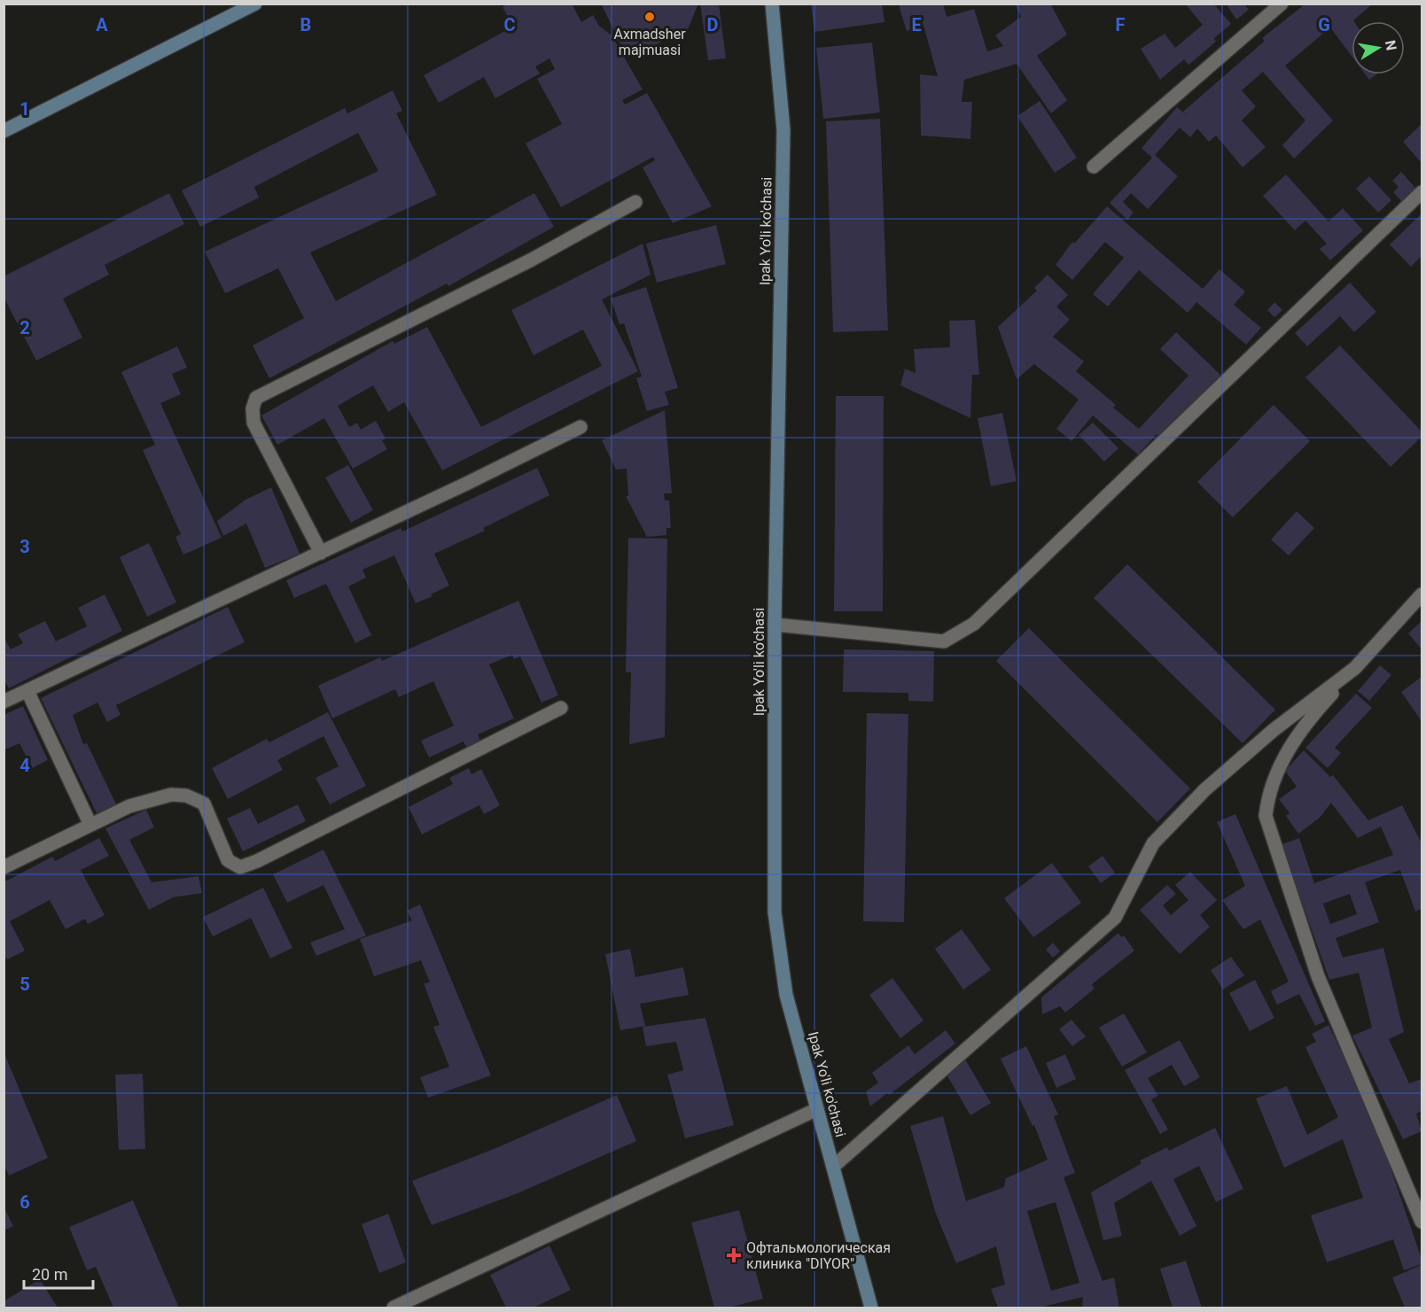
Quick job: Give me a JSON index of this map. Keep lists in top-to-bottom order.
{
  "streets": {
    "main road": ["Ipak Yo'li ko'chasi"]
  },
  "places": {
    "other": ["Axmadsher majmuasi"],
    "health": ["Офтальмологическая клиника \"DIYOR\""]
  },
  "scale_bar": "20 m",
  "north": "right",
  "grid": {
    "columns": [
      "A",
      "B",
      "C",
      "D",
      "E",
      "F",
      "G"
    ],
    "rows": [
      "1",
      "2",
      "3",
      "4",
      "5",
      "6"
    ]
  }
}
